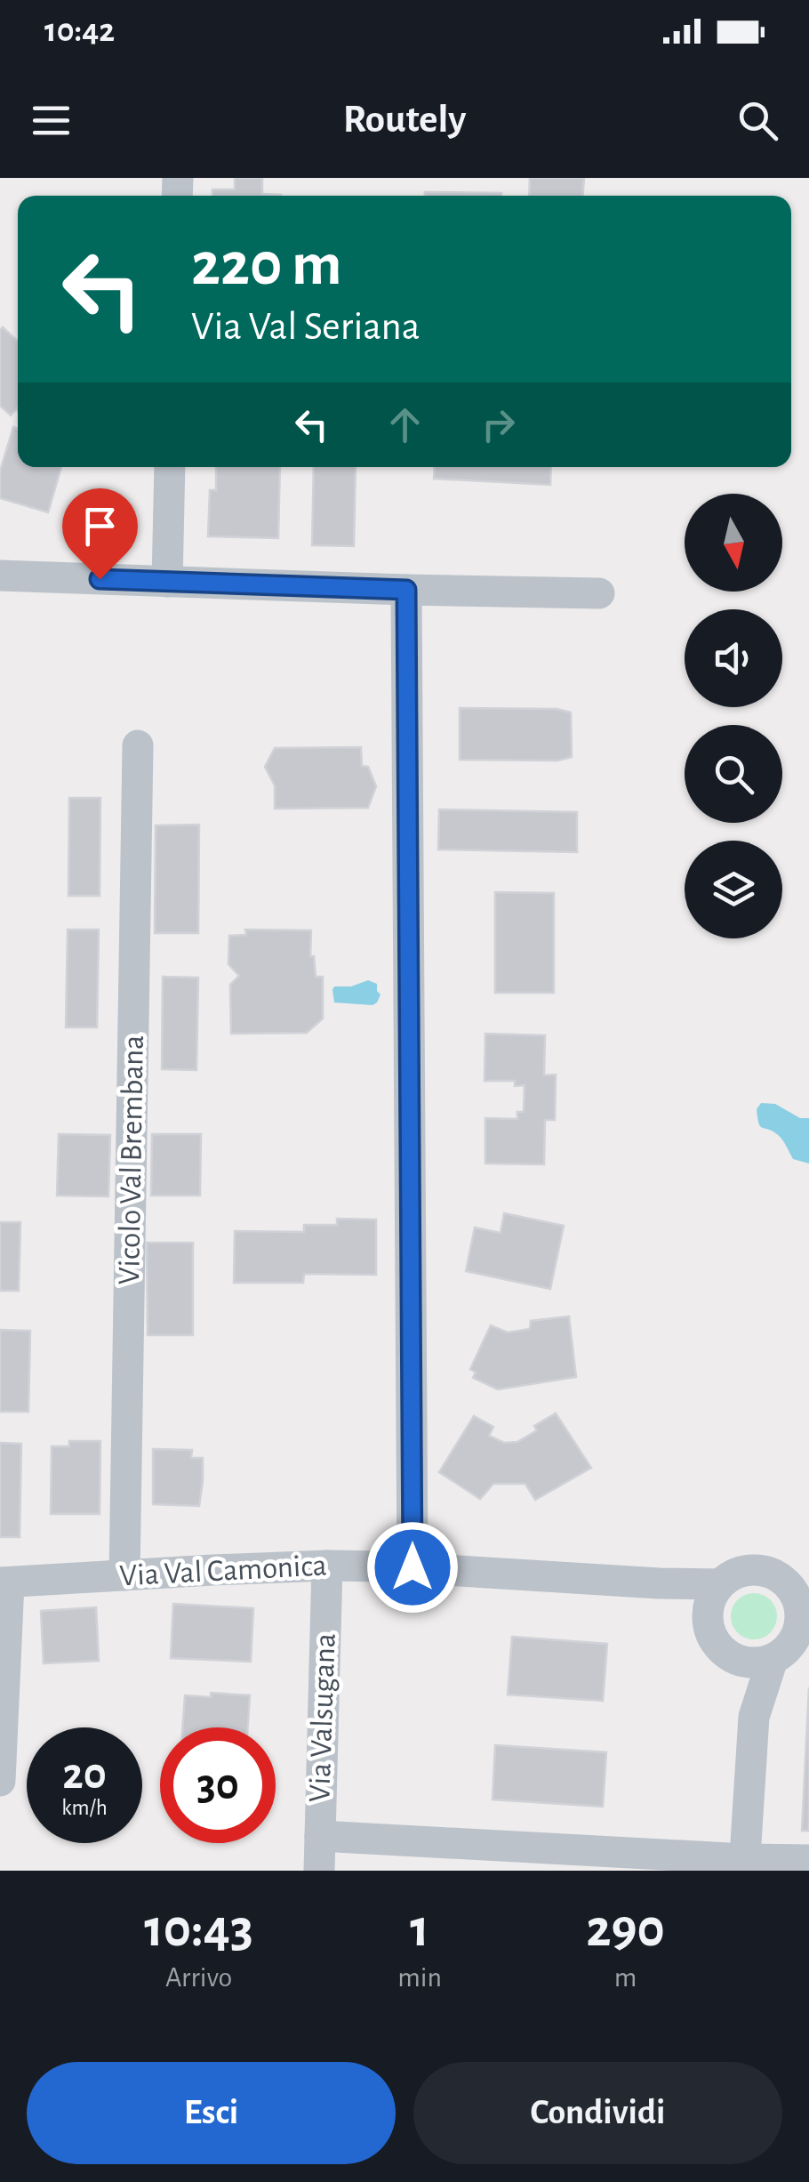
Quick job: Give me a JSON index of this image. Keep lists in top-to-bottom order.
{
  "streets": {
    "street": ["Vicolo Val Brembana", "Via Val Camonica", "Via Valsugana"]
  },
  "crossings": [
    ["Vicolo Val Brembana", "Via Val Camonica"],
    ["Via Val Camonica", "Via Valsugana"]
  ],
  "north": "bottom",
  "page": {
    "status": "10:42",
    "header": "Routely",
    "turn": ["220 m", "Via Val Seriana"],
    "speed": "20 km/h",
    "limit": "30",
    "eta": [
      "10:43",
      "Arrivo",
      "1",
      "min",
      "290",
      "m"
    ],
    "buttons": ["Esci", "Condividi"]
  }
}
